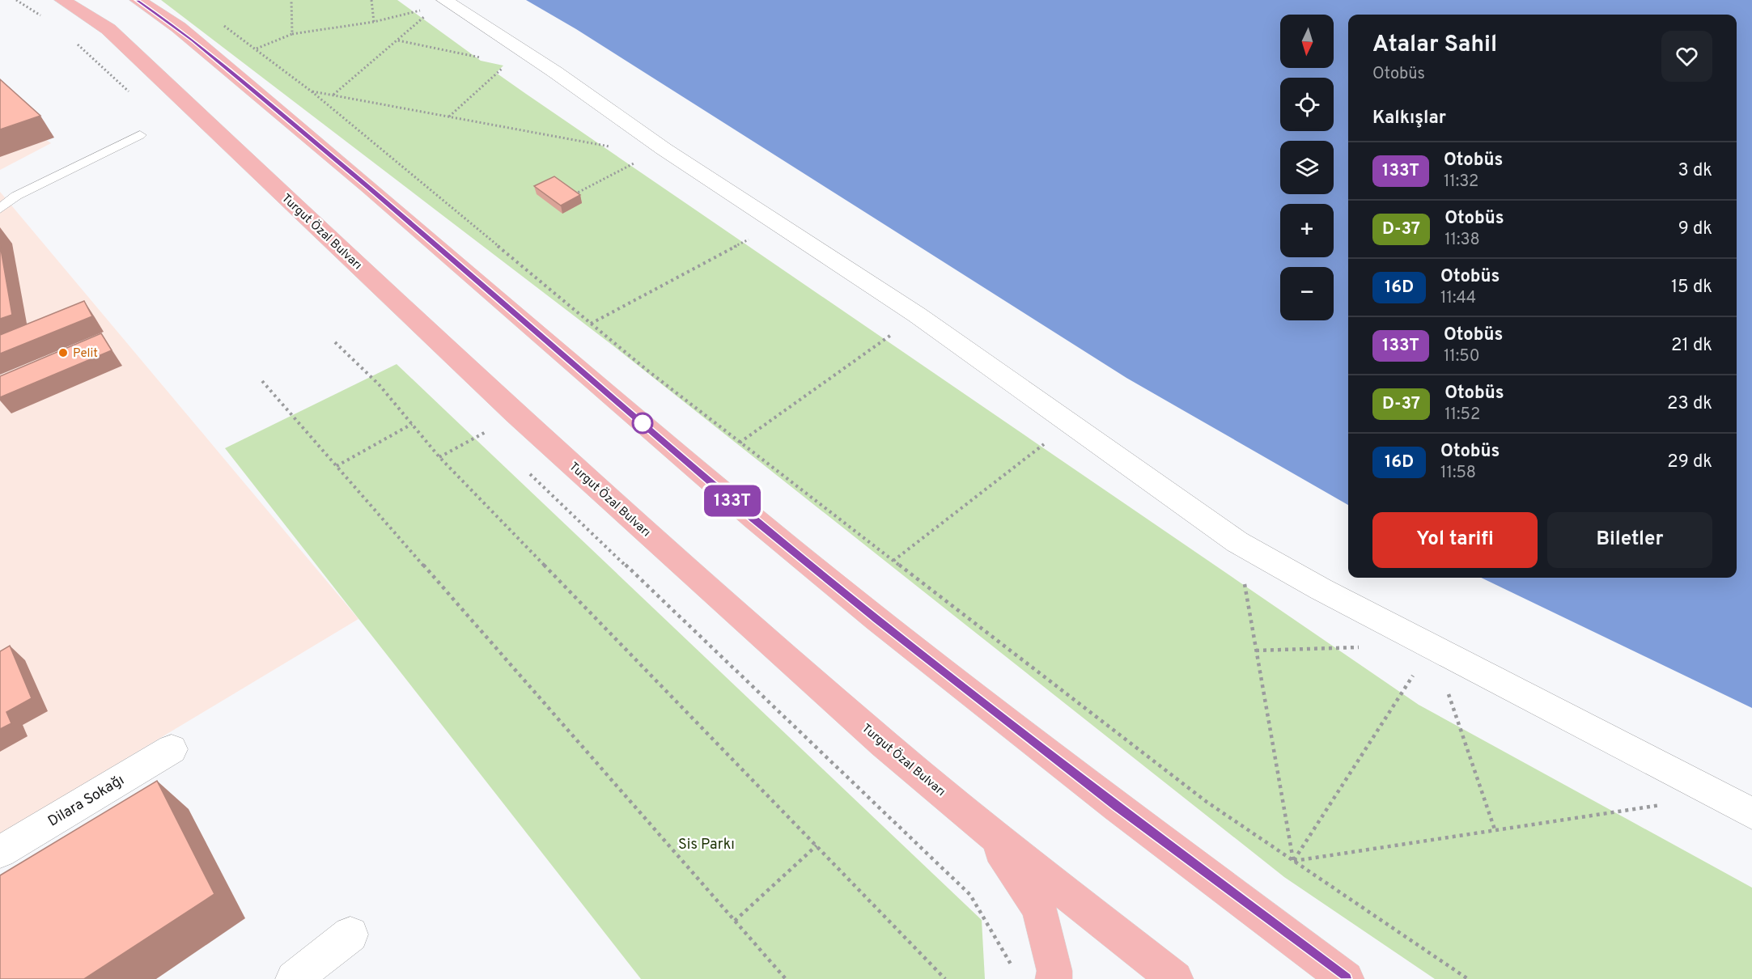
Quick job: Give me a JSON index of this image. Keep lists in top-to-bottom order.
{
  "streets": {
    "highway": ["Turgut Özal Bulvarı"],
    "street": ["Dilara Sokağı"]
  },
  "parks": ["Sis Parkı"],
  "places": ["Pelit"],
  "lines": ["bus line 133T"],
  "north": "bottom",
  "page": {
    "on_map": "133T",
    "map_buttons": ["+", "−"],
    "heading": [
      ["Atalar Sahil", "Otobüs"],
      "Kalkışlar"
    ],
    "list": [
      {
        "mark": "133T",
        "name": "Otobüs",
        "note": "11:32",
        "value": "3 dk"
      },
      {
        "mark": "D-37",
        "name": "Otobüs",
        "note": "11:38",
        "value": "9 dk"
      },
      {
        "mark": "16D",
        "name": "Otobüs",
        "note": "11:44",
        "value": "15 dk"
      },
      {
        "mark": "133T",
        "name": "Otobüs",
        "note": "11:50",
        "value": "21 dk"
      },
      {
        "mark": "D-37",
        "name": "Otobüs",
        "note": "11:52",
        "value": "23 dk"
      },
      {
        "mark": "16D",
        "name": "Otobüs",
        "note": "11:58",
        "value": "29 dk"
      }
    ],
    "buttons": ["Yol tarifi", "Biletler"]
  }
}
